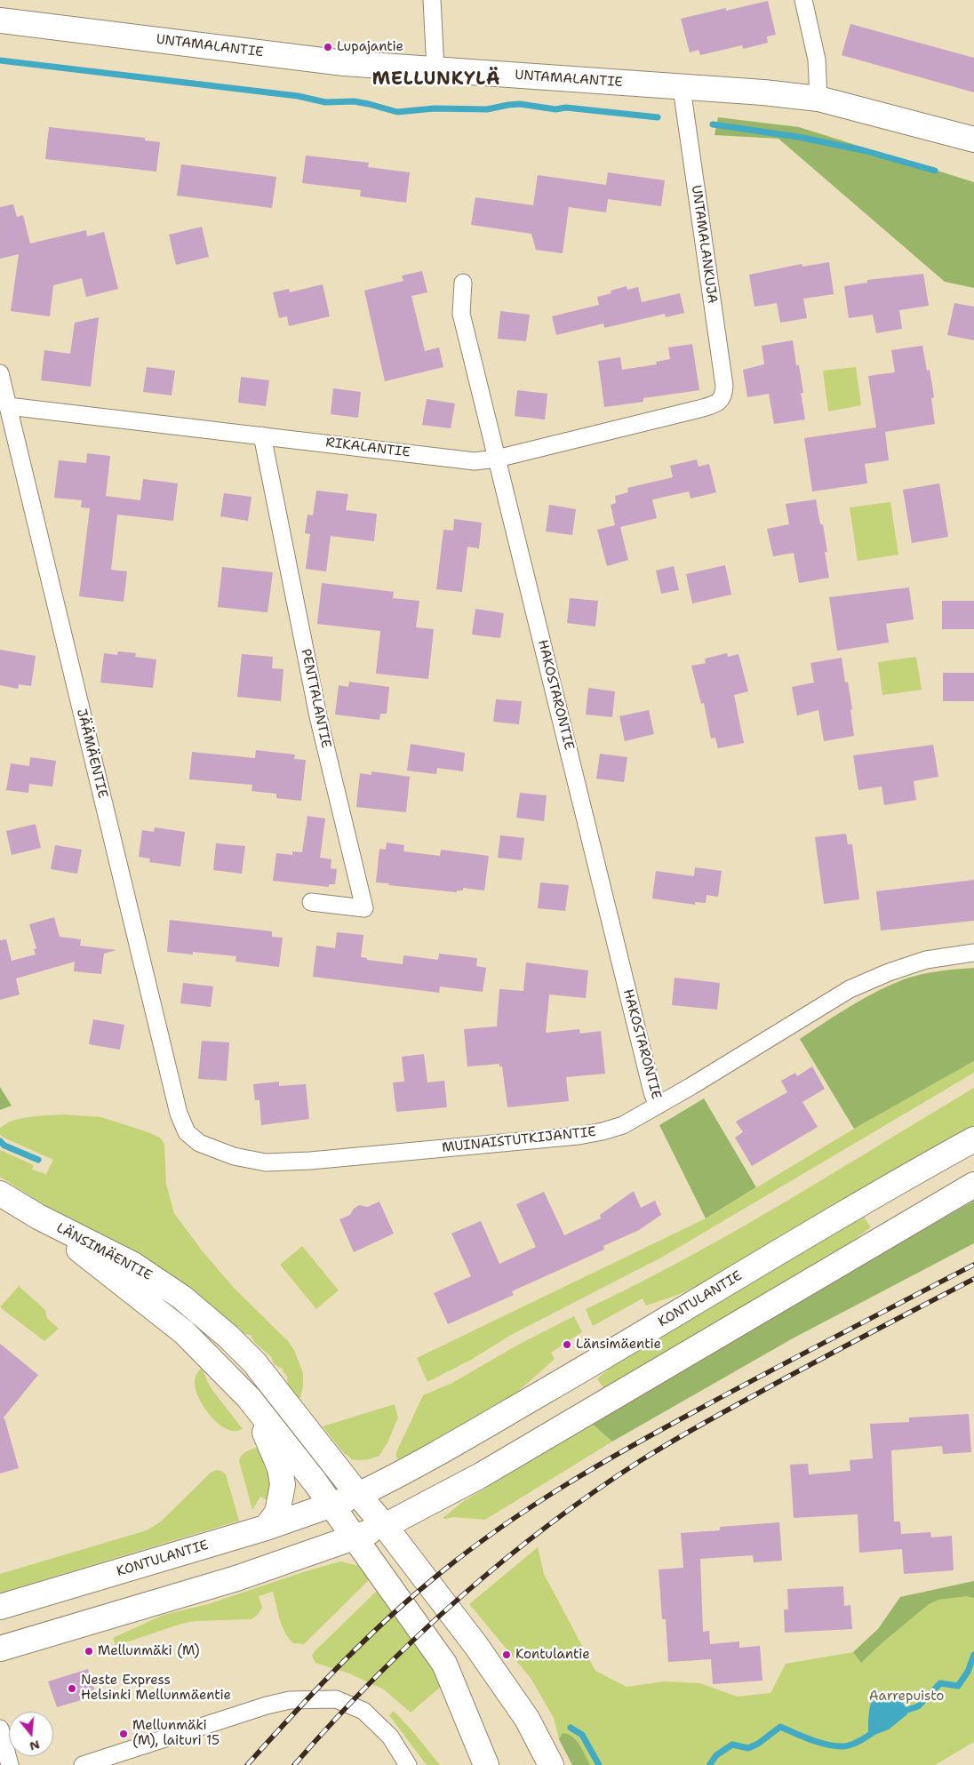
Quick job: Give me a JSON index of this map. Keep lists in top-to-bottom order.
{
  "streets": {
    "main road": ["UNTAMALANTIE", "LÄNSIMÄENTIE", "KONTULANTIE"],
    "street": [
      "UNTAMALANKUJA",
      "RIKALANTIE",
      "HAKOSTARONTIE",
      "PENTTALANTIE",
      "JÄÄMÄENTIE",
      "MUINAISTUTKIJANTIE"
    ]
  },
  "crossings": [
    ["UNTAMALANTIE", "UNTAMALANKUJA"],
    ["UNTAMALANKUJA", "RIKALANTIE"],
    ["RIKALANTIE", "HAKOSTARONTIE"],
    ["RIKALANTIE", "PENTTALANTIE"],
    ["RIKALANTIE", "JÄÄMÄENTIE"],
    ["HAKOSTARONTIE", "MUINAISTUTKIJANTIE"],
    ["JÄÄMÄENTIE", "MUINAISTUTKIJANTIE"],
    ["LÄNSIMÄENTIE", "KONTULANTIE"]
  ],
  "districts": ["MELLUNKYLÄ"],
  "parks": ["Aarrepuisto"],
  "places": [
    "Lupajantie",
    "Länsimäentie",
    "Mellunmäki (M)",
    "Kontulantie",
    "Neste Express Helsinki Mellunmäentie",
    "Mellunmäki (M), laituri 15"
  ],
  "north": "bottom"
}
